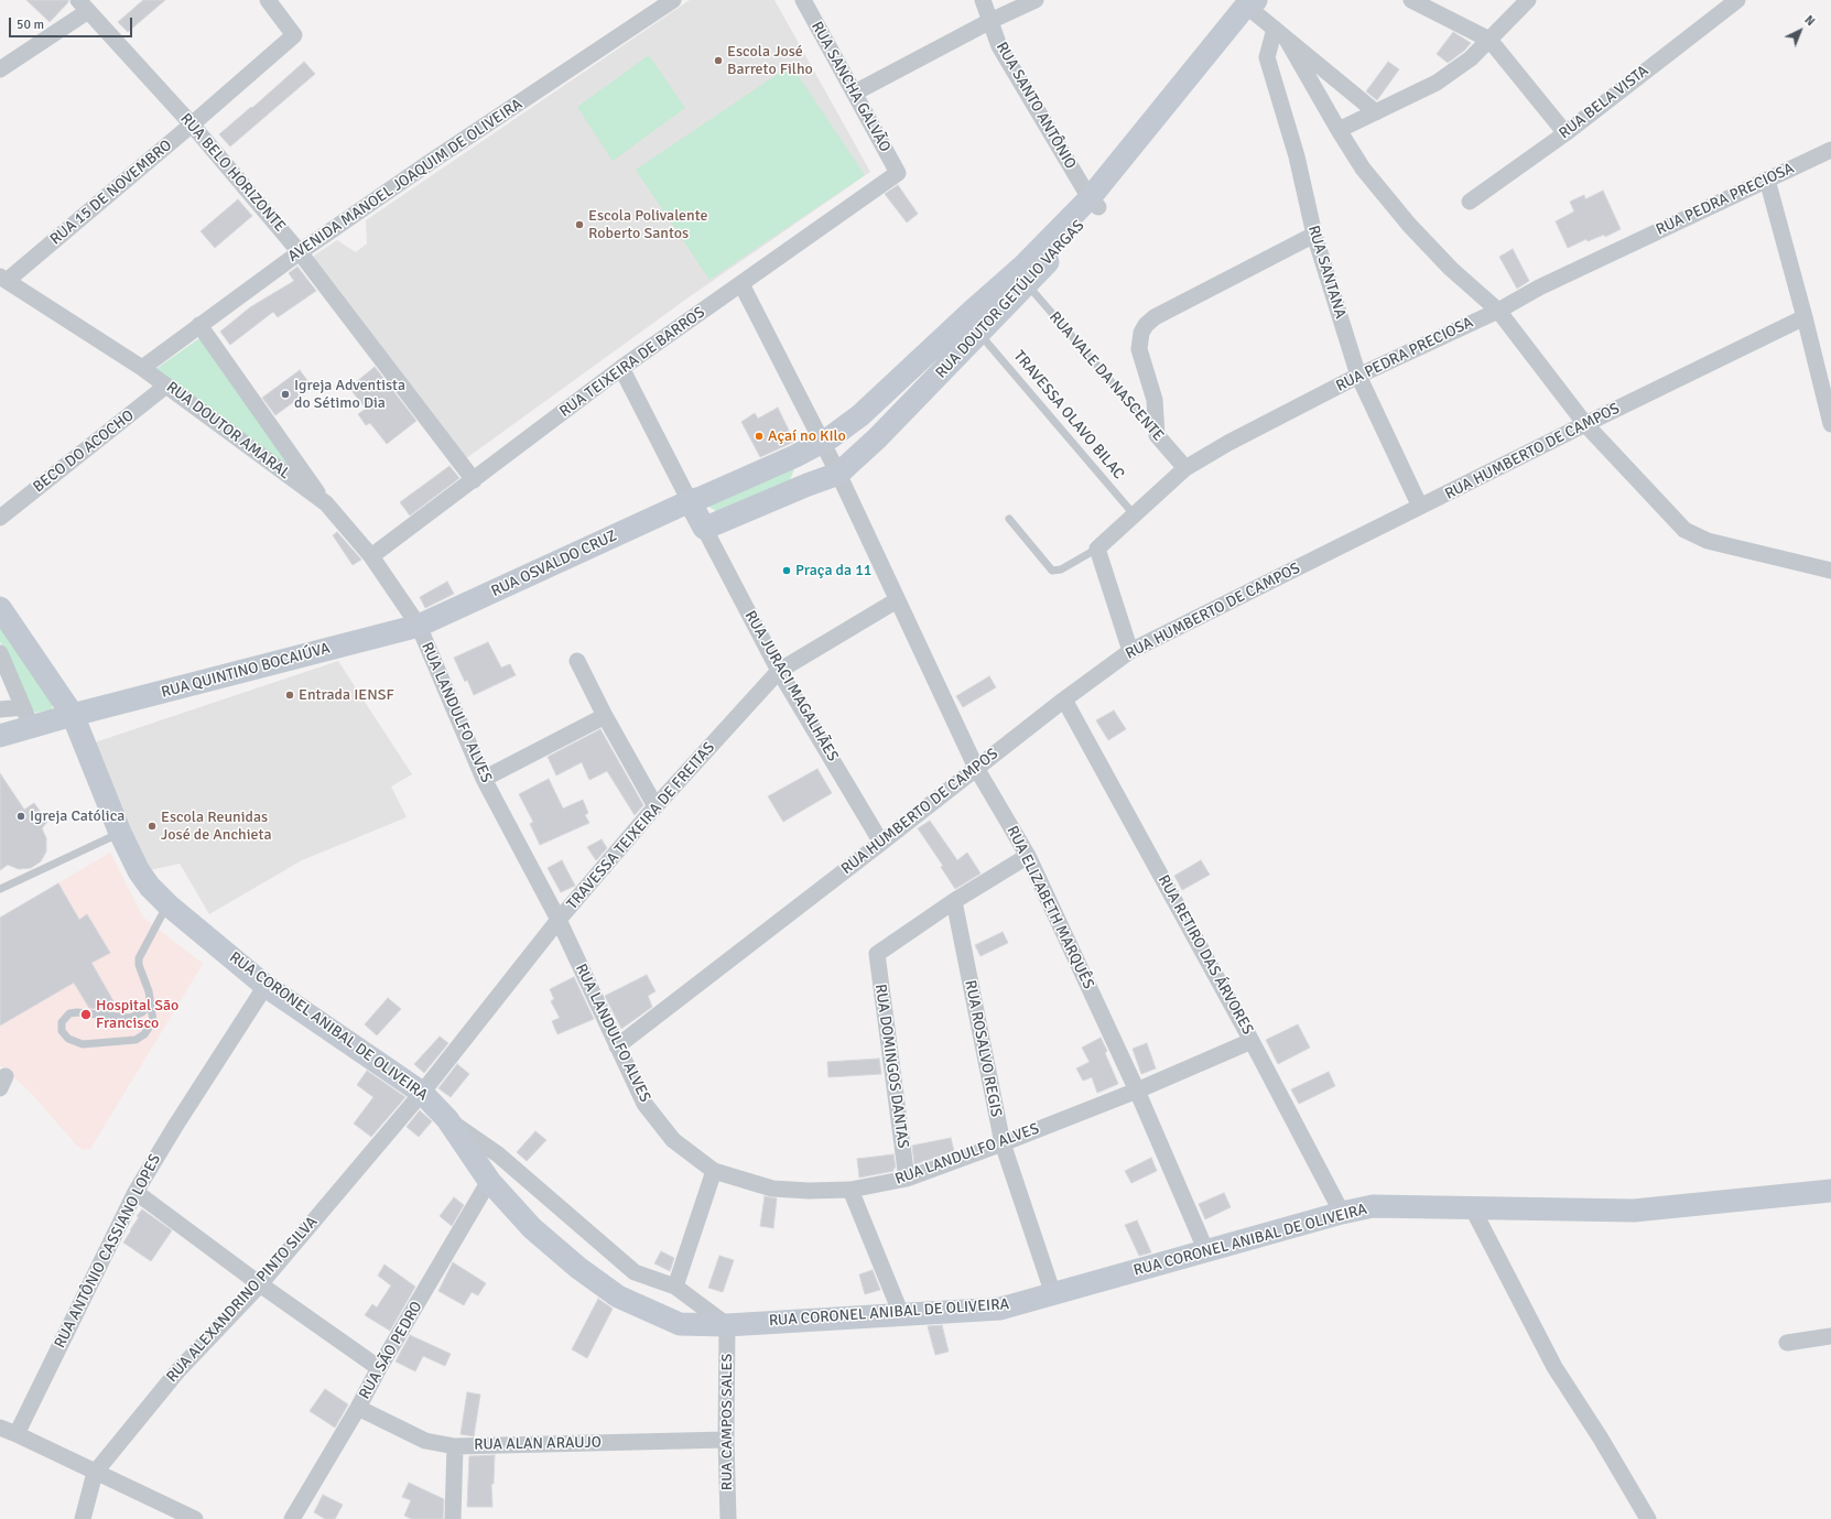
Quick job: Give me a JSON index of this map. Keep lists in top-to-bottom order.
{
  "streets": {
    "street": [
      "RUA SANCHA GALVÃO",
      "RUA BELA VISTA",
      "RUA SANTO ANTÔNIO",
      "RUA BELO HORIZONTE",
      "AVENIDA MANOEL JOAQUIM DE OLIVEIRA",
      "RUA 15 DE NOVEMBRO",
      "RUA PEDRA PRECIOSA",
      "RUA SANTANA",
      "RUA DOUTOR GETÚLIO VARGAS",
      "RUA TEIXEIRA DE BARROS",
      "RUA VALE DA NASCENTE",
      "RUA DOUTOR AMARAL",
      "BECO DO ACOCHO",
      "RUA HUMBERTO DE CAMPOS",
      "RUA OSVALDO CRUZ",
      "RUA QUINTINO BOCAIÚVA",
      "RUA JURACI MAGALHÃES",
      "RUA LANDULFO ALVES",
      "TRAVESSA TEIXEIRA DE FREITAS",
      "RUA ELIZABETH MARQUÊS",
      "RUA RETIRO DAS ÁRVORES",
      "RUA CORONEL ANIBAL DE OLIVEIRA",
      "RUA ROSALVO REGIS",
      "RUA DOMINGOS DANTAS",
      "RUA ANTÔNIO CASSIANO LOPES",
      "RUA ALEXANDRINO PINTO SILVA",
      "RUA SÃO PEDRO",
      "RUA CAMPOS SALES",
      "RUA ALAN ARAUJO"
    ],
    "lane": ["TRAVESSA OLAVO BILAC"]
  },
  "crossings": [
    ["RUA SANCHA GALVÃO", "RUA TEIXEIRA DE BARROS"],
    ["RUA SANTO ANTÔNIO", "RUA DOUTOR GETÚLIO VARGAS"],
    ["RUA BELO HORIZONTE", "AVENIDA MANOEL JOAQUIM DE OLIVEIRA"],
    ["RUA BELO HORIZONTE", "RUA 15 DE NOVEMBRO"],
    ["RUA BELO HORIZONTE", "RUA TEIXEIRA DE BARROS"],
    ["AVENIDA MANOEL JOAQUIM DE OLIVEIRA", "RUA DOUTOR AMARAL"],
    ["RUA 15 DE NOVEMBRO", "RUA DOUTOR AMARAL"],
    ["RUA PEDRA PRECIOSA", "RUA SANTANA"],
    ["RUA PEDRA PRECIOSA", "RUA VALE DA NASCENTE"],
    ["RUA PEDRA PRECIOSA", "TRAVESSA OLAVO BILAC"],
    ["RUA SANTANA", "RUA HUMBERTO DE CAMPOS"],
    ["RUA DOUTOR GETÚLIO VARGAS", "RUA VALE DA NASCENTE"],
    ["RUA DOUTOR GETÚLIO VARGAS", "TRAVESSA OLAVO BILAC"],
    ["RUA DOUTOR GETÚLIO VARGAS", "RUA OSVALDO CRUZ"],
    ["RUA DOUTOR GETÚLIO VARGAS", "RUA JURACI MAGALHÃES"],
    ["RUA DOUTOR GETÚLIO VARGAS", "RUA ELIZABETH MARQUÊS"],
    ["RUA TEIXEIRA DE BARROS", "RUA DOUTOR AMARAL"],
    ["RUA TEIXEIRA DE BARROS", "RUA ELIZABETH MARQUÊS"],
    ["RUA DOUTOR AMARAL", "BECO DO ACOCHO"],
    ["RUA DOUTOR AMARAL", "RUA OSVALDO CRUZ"],
    ["RUA DOUTOR AMARAL", "RUA QUINTINO BOCAIÚVA"],
    ["RUA DOUTOR AMARAL", "RUA LANDULFO ALVES"],
    ["RUA HUMBERTO DE CAMPOS", "RUA JURACI MAGALHÃES"],
    ["RUA HUMBERTO DE CAMPOS", "RUA LANDULFO ALVES"],
    ["RUA HUMBERTO DE CAMPOS", "RUA ELIZABETH MARQUÊS"],
    ["RUA HUMBERTO DE CAMPOS", "RUA RETIRO DAS ÁRVORES"],
    ["RUA OSVALDO CRUZ", "RUA QUINTINO BOCAIÚVA"],
    ["RUA OSVALDO CRUZ", "RUA LANDULFO ALVES"],
    ["RUA QUINTINO BOCAIÚVA", "RUA LANDULFO ALVES"],
    ["RUA QUINTINO BOCAIÚVA", "RUA CORONEL ANIBAL DE OLIVEIRA"],
    ["RUA JURACI MAGALHÃES", "TRAVESSA TEIXEIRA DE FREITAS"],
    ["RUA LANDULFO ALVES", "TRAVESSA TEIXEIRA DE FREITAS"],
    ["RUA LANDULFO ALVES", "RUA ELIZABETH MARQUÊS"],
    ["RUA LANDULFO ALVES", "RUA RETIRO DAS ÁRVORES"],
    ["RUA LANDULFO ALVES", "RUA ROSALVO REGIS"],
    ["RUA LANDULFO ALVES", "RUA DOMINGOS DANTAS"],
    ["TRAVESSA TEIXEIRA DE FREITAS", "RUA ELIZABETH MARQUÊS"],
    ["TRAVESSA TEIXEIRA DE FREITAS", "RUA CORONEL ANIBAL DE OLIVEIRA"],
    ["TRAVESSA TEIXEIRA DE FREITAS", "RUA ALEXANDRINO PINTO SILVA"],
    ["RUA ELIZABETH MARQUÊS", "RUA CORONEL ANIBAL DE OLIVEIRA"],
    ["RUA RETIRO DAS ÁRVORES", "RUA CORONEL ANIBAL DE OLIVEIRA"],
    ["RUA CORONEL ANIBAL DE OLIVEIRA", "RUA ROSALVO REGIS"],
    ["RUA CORONEL ANIBAL DE OLIVEIRA", "RUA ANTÔNIO CASSIANO LOPES"],
    ["RUA CORONEL ANIBAL DE OLIVEIRA", "RUA ALEXANDRINO PINTO SILVA"],
    ["RUA CORONEL ANIBAL DE OLIVEIRA", "RUA SÃO PEDRO"],
    ["RUA CORONEL ANIBAL DE OLIVEIRA", "RUA CAMPOS SALES"],
    ["RUA ROSALVO REGIS", "RUA DOMINGOS DANTAS"],
    ["RUA SÃO PEDRO", "RUA ALAN ARAUJO"],
    ["RUA CAMPOS SALES", "RUA ALAN ARAUJO"]
  ],
  "places": [
    "Escola José Barreto Filho",
    "Escola Polivalente Roberto Santos",
    "Igreja Adventista do Sétimo Dia",
    "Açaí no KIlo",
    "Praça da 11",
    "Entrada IENSF",
    "Igreja Católica",
    "Escola Reunidas José de Anchieta",
    "Hospital São Francisco"
  ],
  "scale_bar": "50 m",
  "north": "top right"
}
